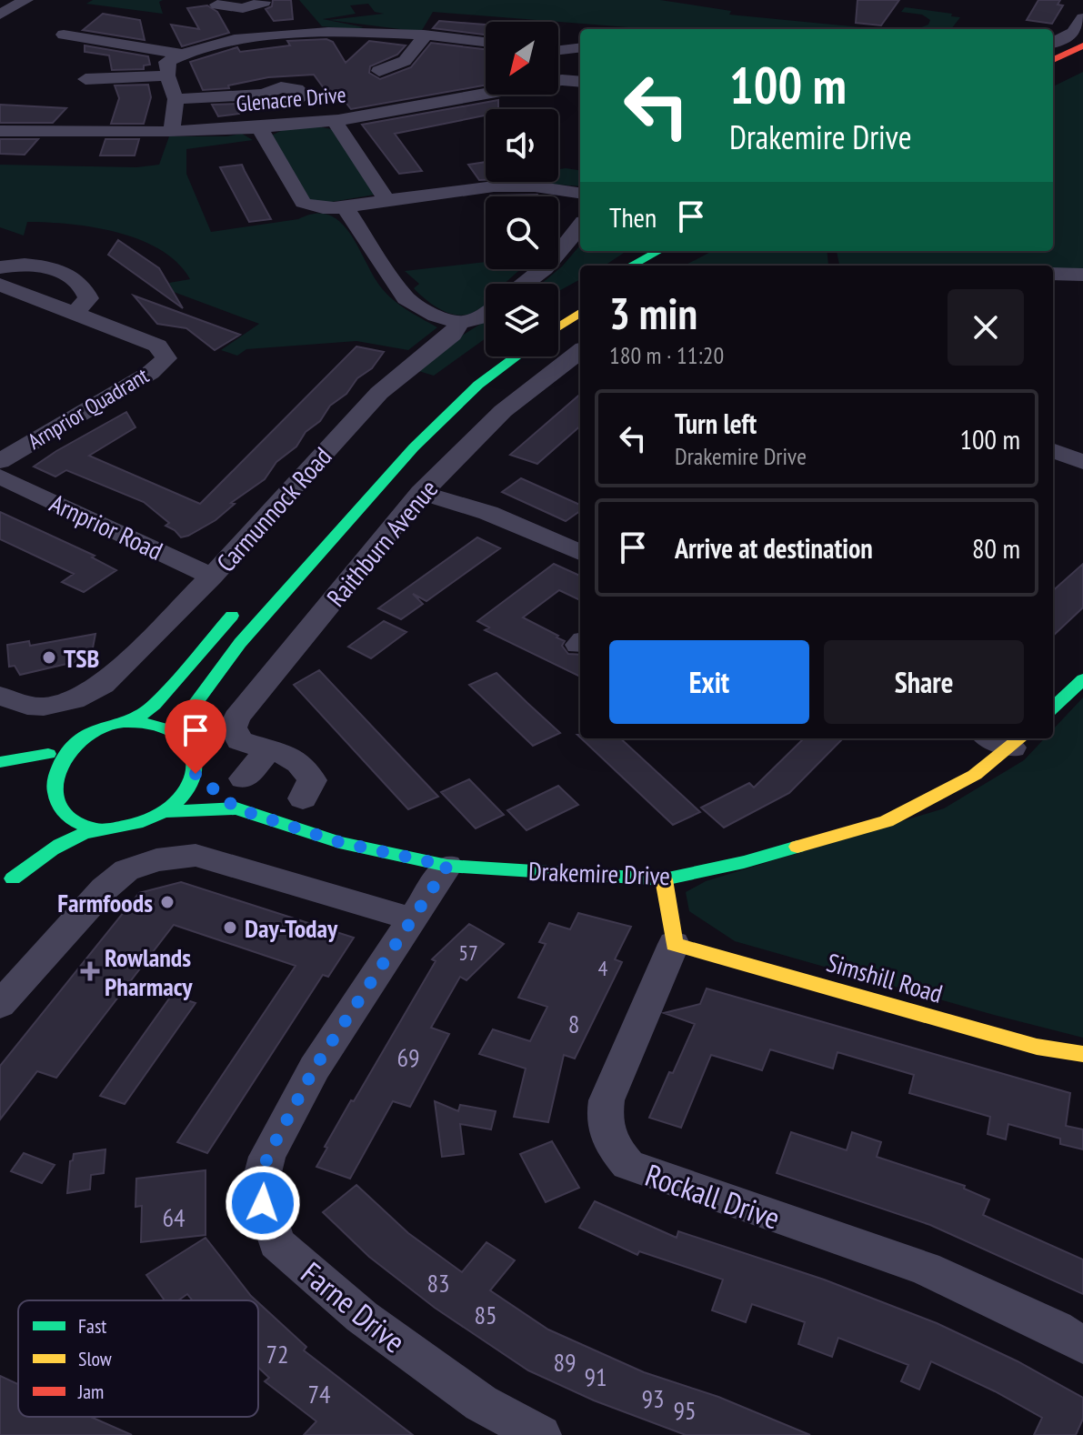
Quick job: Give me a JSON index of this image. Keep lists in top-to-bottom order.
{
  "streets": {
    "main road": ["Carmunnock Road", "Drakemire Drive", "Simshill Road"],
    "street": [
      "Glenacre Drive",
      "Arnprior Quadrant",
      "Arnprior Road",
      "Raithburn Avenue",
      "Rockall Drive",
      "Farne Drive"
    ]
  },
  "crossings": [
    ["Carmunnock Road", "Arnprior Road"],
    ["Drakemire Drive", "Farne Drive"],
    ["Simshill Road", "Rockall Drive"]
  ],
  "places": {
    "other": ["TSB", "Farmfoods", "Day-Today"],
    "health": ["Rowlands Pharmacy"]
  },
  "house_numbers": [
    "57",
    "4",
    "8",
    "69",
    "64",
    "83",
    "85",
    "72",
    "89",
    "91",
    "74",
    "93",
    "95"
  ],
  "legend": ["Fast", "Slow", "Jam"],
  "north": "bottom left",
  "page": {
    "turn": ["100 m", "Drakemire Drive"],
    "then": "Then",
    "heading": ["3 min", "180 m · 11:20"],
    "list": [
      {
        "name": "Turn left",
        "note": "Drakemire Drive",
        "value": "100 m"
      },
      {
        "name": "Arrive at destination",
        "value": "80 m"
      }
    ],
    "buttons": ["Exit", "Share"]
  }
}
